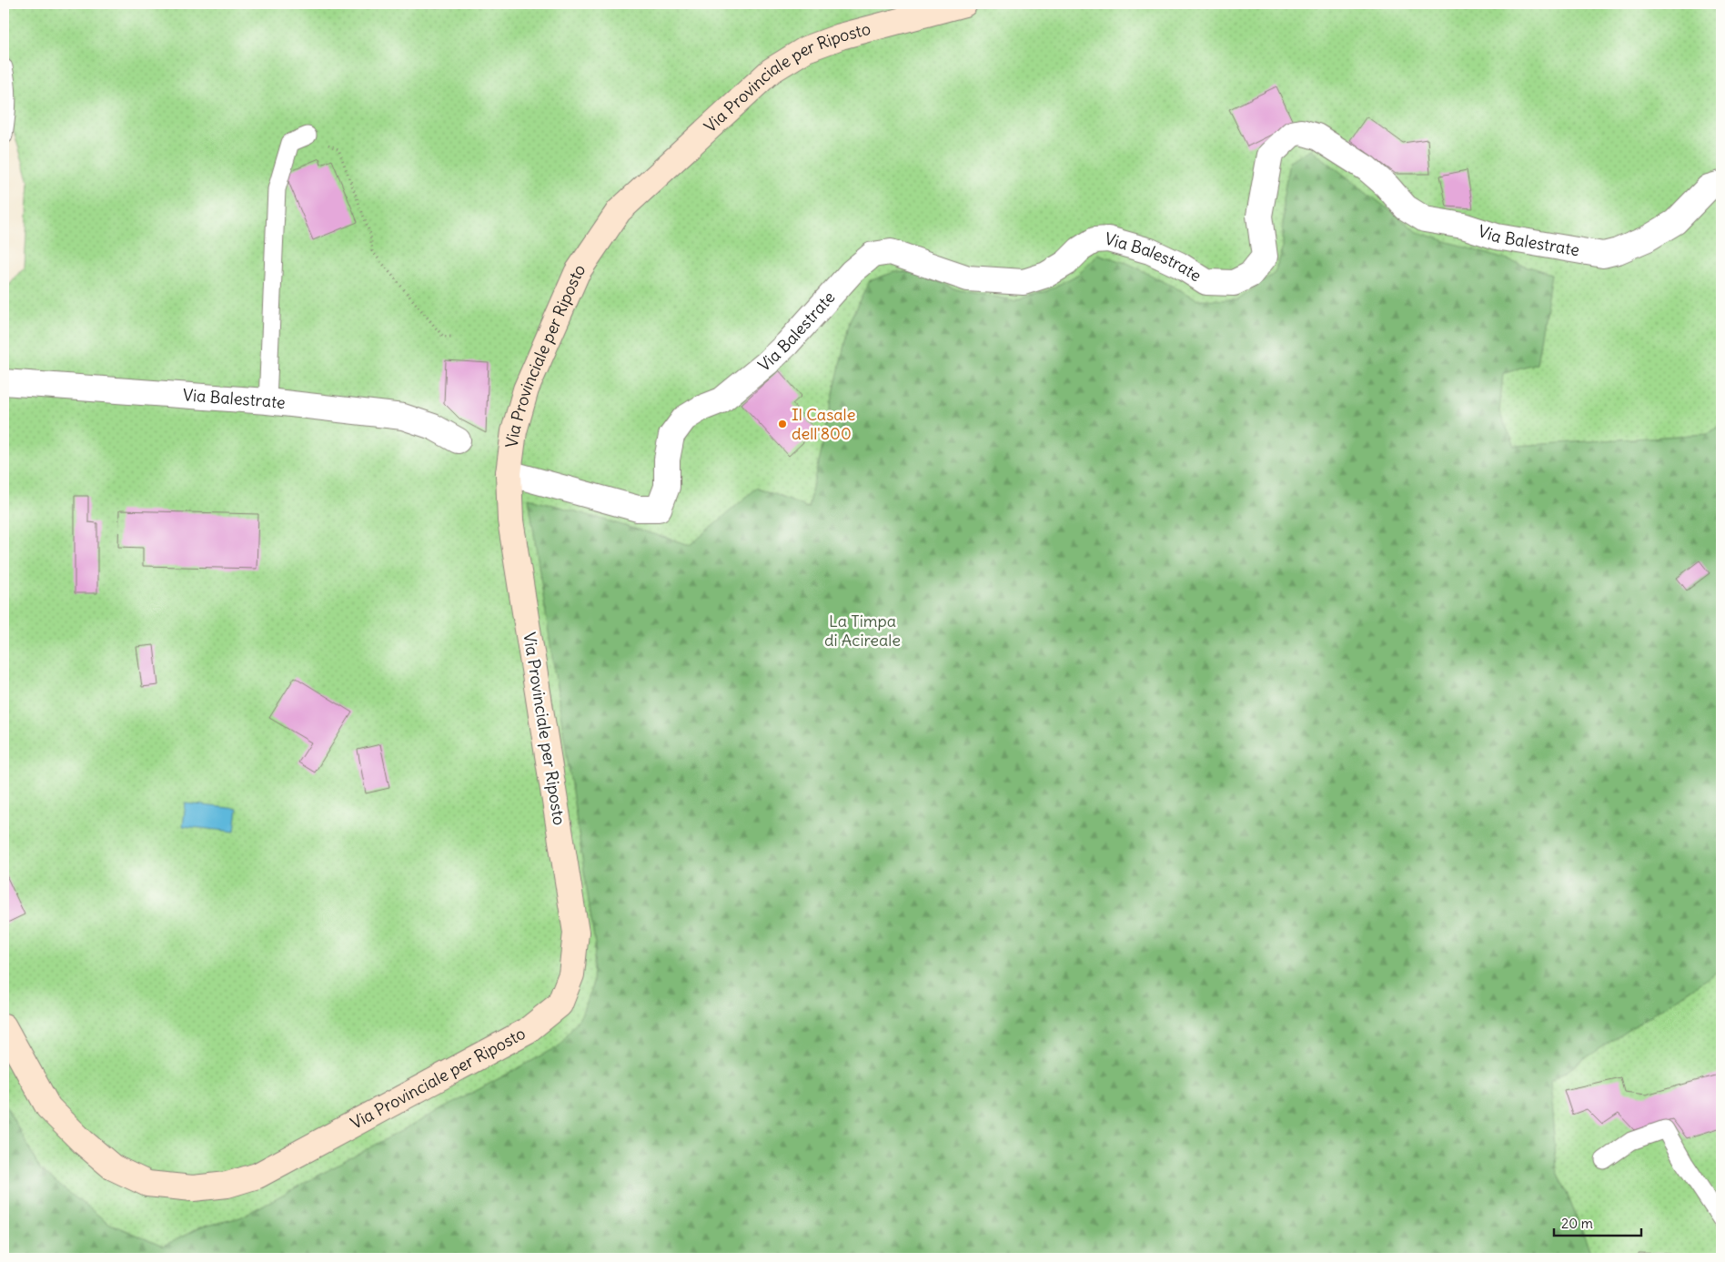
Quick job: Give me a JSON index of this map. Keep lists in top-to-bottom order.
{
  "streets": {
    "street": ["Via Provinciale per Riposto", "Via Balestrate"]
  },
  "crossings": [
    ["Via Provinciale per Riposto", "Via Balestrate"]
  ],
  "parks": ["La Timpa di Acireale"],
  "places": ["Il Casale dell'800"],
  "scale_bar": "20 m"
}
